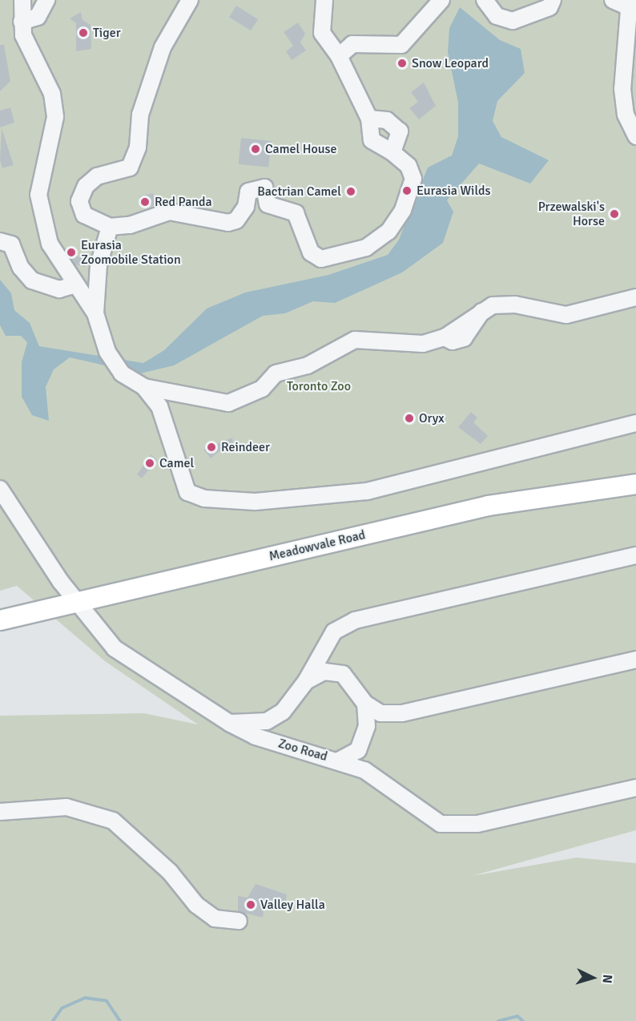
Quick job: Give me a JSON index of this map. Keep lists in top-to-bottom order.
{
  "streets": {
    "main road": ["Meadowvale Road"],
    "street": ["Zoo Road"]
  },
  "crossings": [
    ["Meadowvale Road", "Zoo Road"]
  ],
  "parks": ["Toronto Zoo"],
  "places": [
    "Tiger",
    "Snow Leopard",
    "Camel House",
    "Eurasia Wilds",
    "Bactrian Camel",
    "Red Panda",
    "Przewalski's Horse",
    "Eurasia Zoomobile Station",
    "Oryx",
    "Reindeer",
    "Camel",
    "Valley Halla"
  ],
  "north": "right"
}
